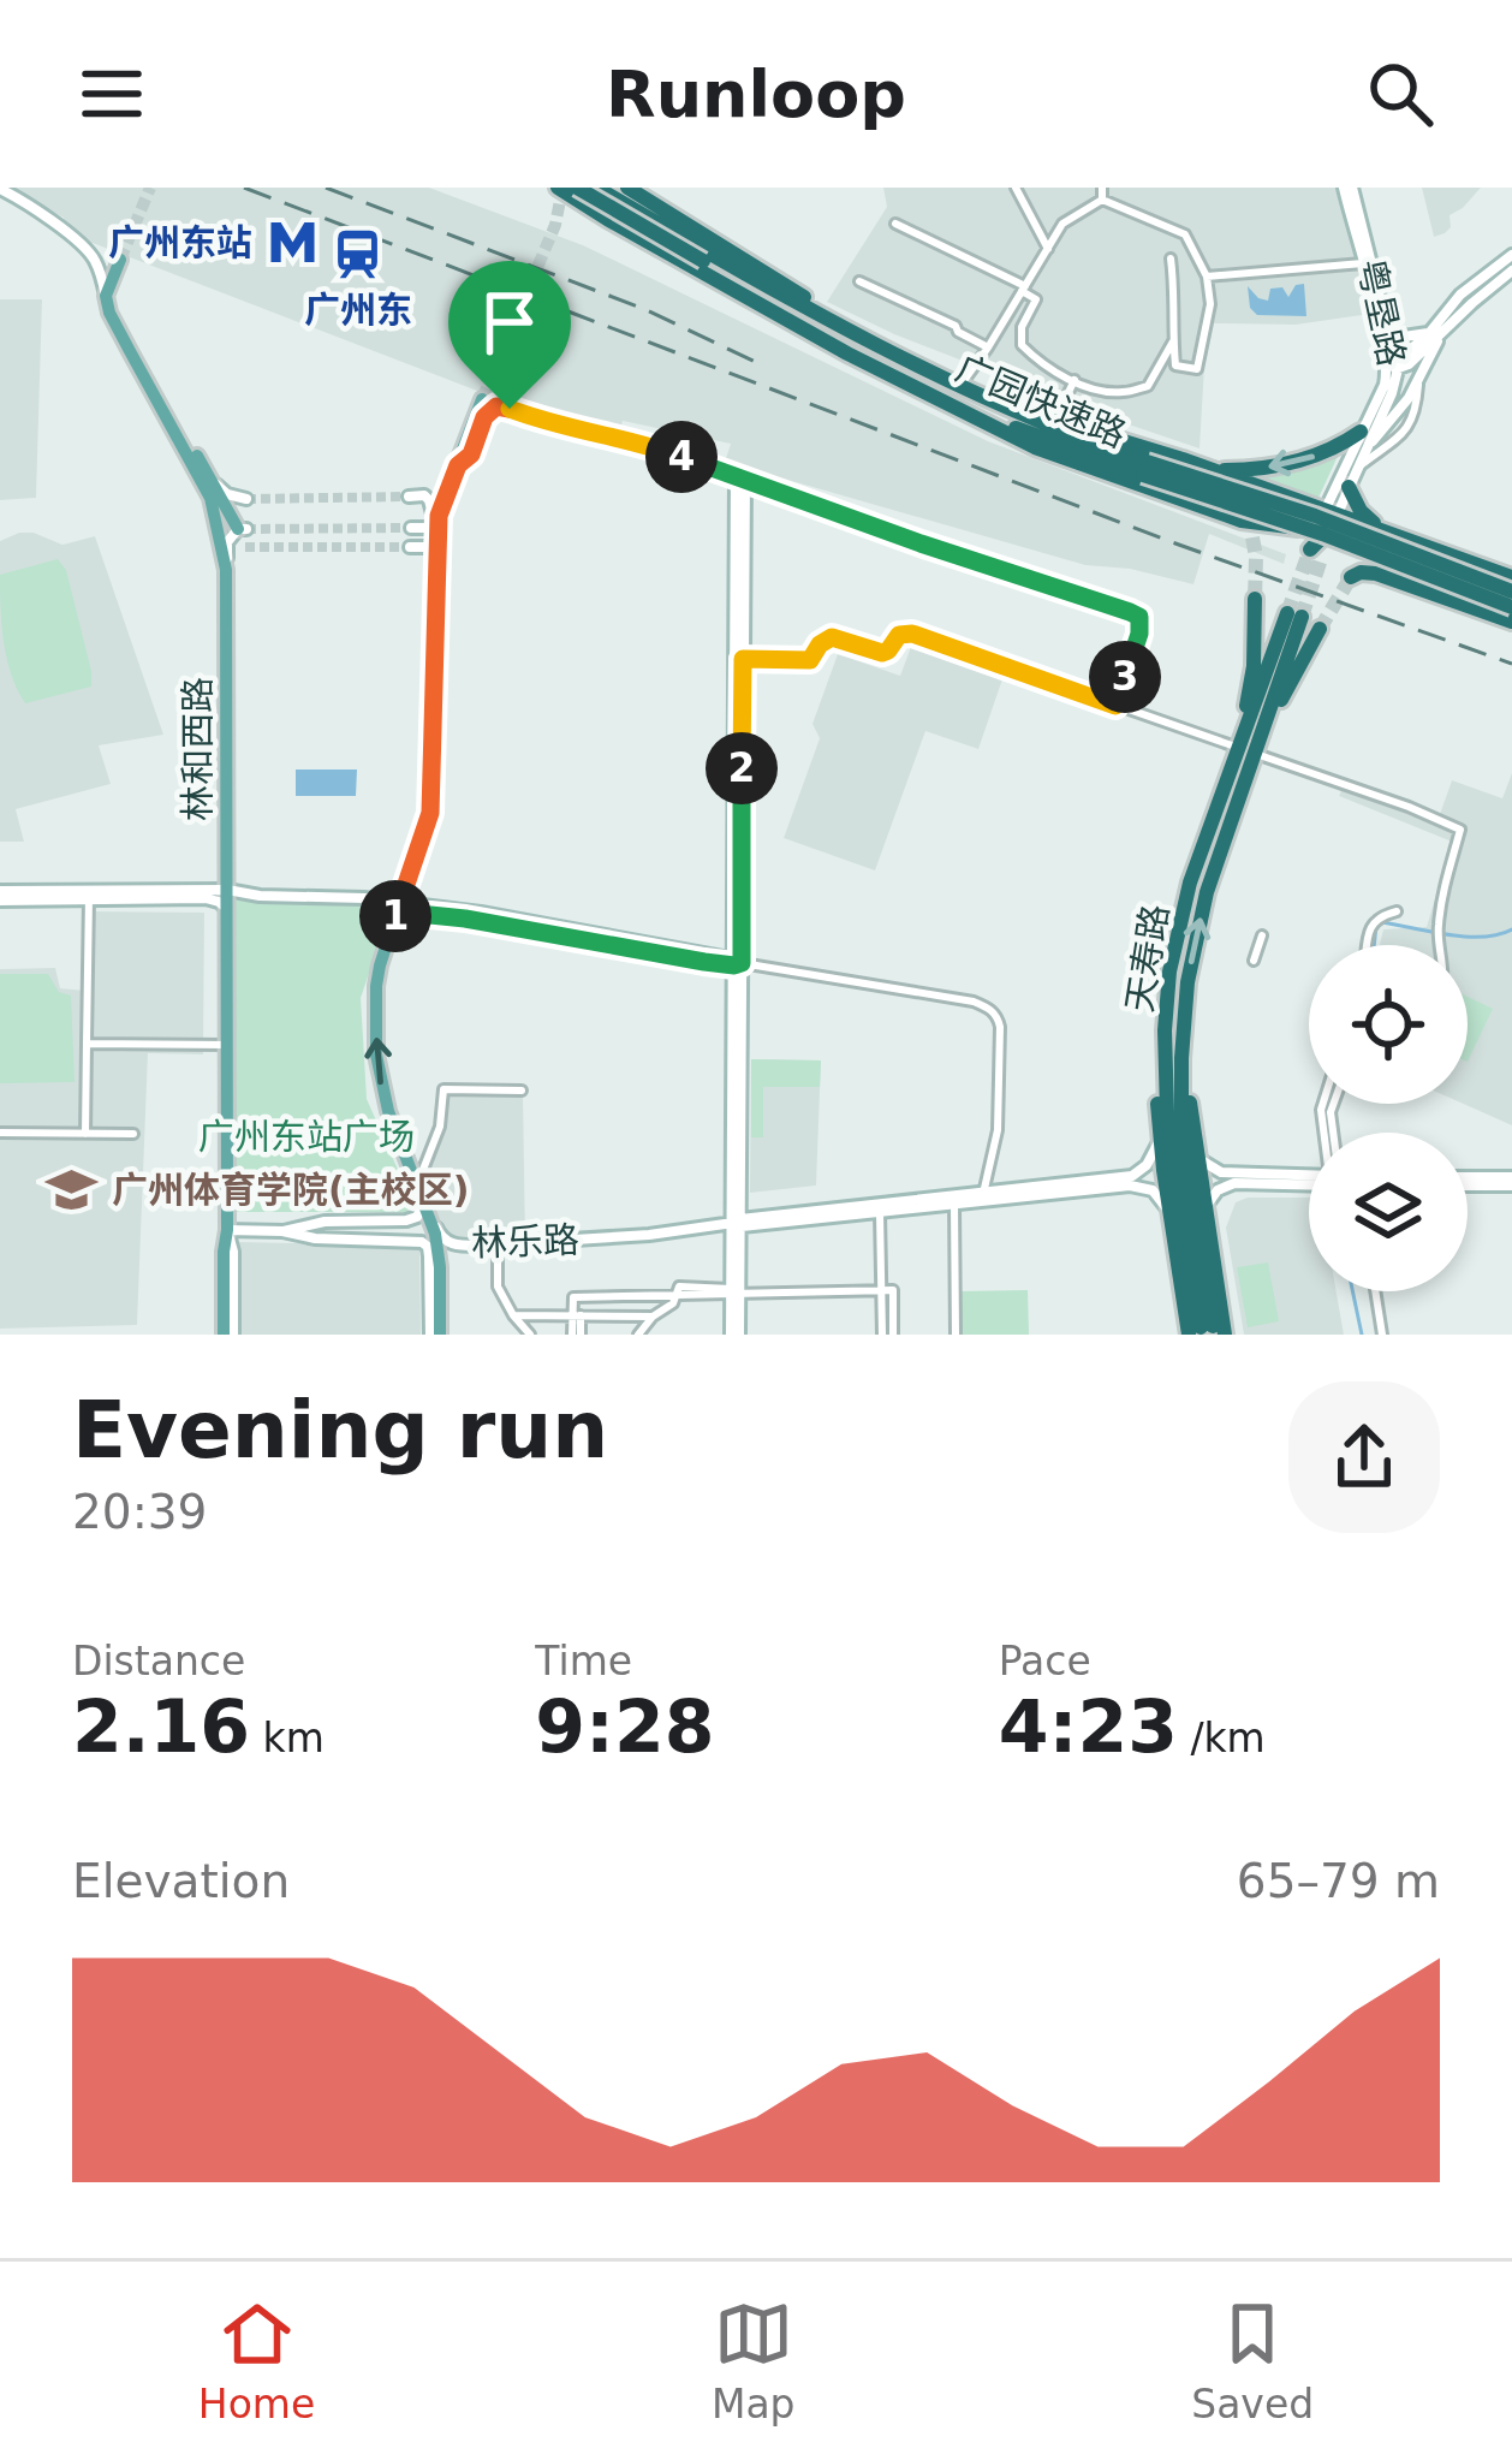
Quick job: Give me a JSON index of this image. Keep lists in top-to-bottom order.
{
  "streets": {
    "highway": ["广园快速路", "天寿路"],
    "main road": ["林和西路"],
    "street": ["粤垦路", "林乐路"]
  },
  "crossings": [
    ["林和西路", "林乐路"]
  ],
  "parks": ["广州东站广场"],
  "places": {
    "metro station": ["广州东站"],
    "station": ["广州东"],
    "school or university": ["广州体育学院(主校区)"]
  },
  "page": {
    "header": "Runloop",
    "pins": [
      "4",
      "3",
      "2",
      "1"
    ],
    "heading": ["Evening run", "20:39"],
    "stats": [
      ["Distance", "2.16 km"],
      ["Time", "9:28"],
      ["Pace", "4:23 /km"]
    ],
    "chart": ["Elevation", "65–79 m"],
    "tabs": ["Home", "Map", "Saved"]
  }
}
